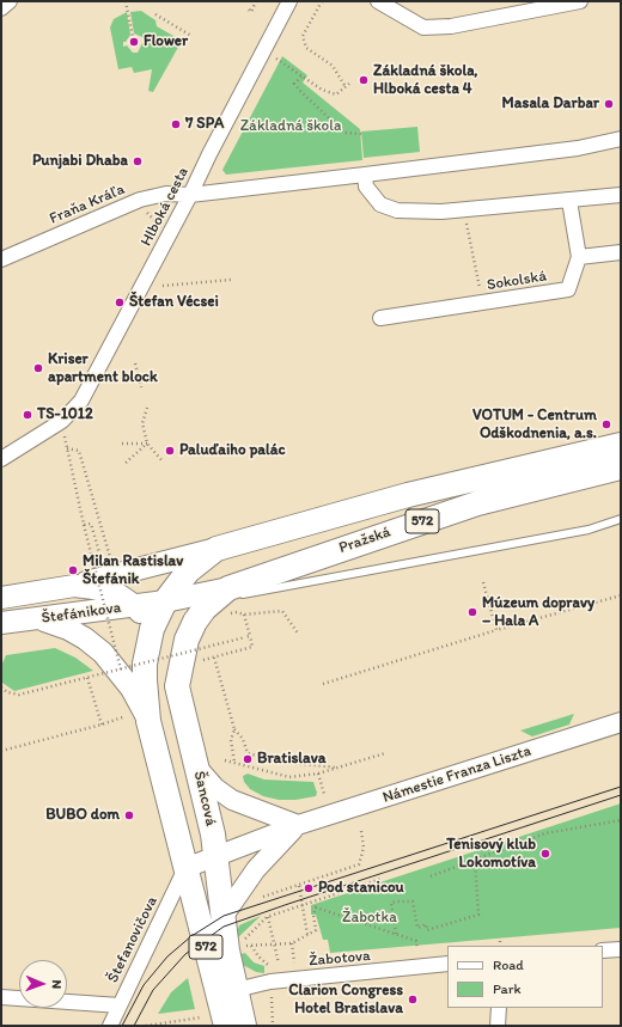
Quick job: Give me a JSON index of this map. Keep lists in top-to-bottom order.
{
  "streets": {
    "main road": [
      "572",
      "Pražská",
      "Štefánikova",
      "Šancová"
    ],
    "street": [
      "Fraňa Kráľa",
      "Hlboká cesta",
      "Sokolská",
      "Námestie Franza Liszta",
      "Štefanovičova",
      "Žabotova"
    ]
  },
  "crossings": [
    ["Fraňa Kráľa", "Hlboká cesta"],
    ["572", "Pražská"],
    ["572", "Námestie Franza Liszta"],
    ["572", "Štefanovičova"],
    ["Pražská", "Štefánikova"],
    ["Pražská", "Šancová"],
    ["Námestie Franza Liszta", "Šancová"],
    ["Námestie Franza Liszta", "Štefanovičova"],
    ["Šancová", "Žabotova"]
  ],
  "parks": ["Základná škola", "Žabotka"],
  "places": [
    "Flower",
    "Základná škola, Hlboká cesta 4",
    "Masala Darbar",
    "7 SPA",
    "Punjabi Dhaba",
    "Štefan Vécsei",
    "Kriser apartment block",
    "TS-1012",
    "VOTUM - Centrum Odškodnenia, a.s.",
    "Paluďaiho palác",
    "Milan Rastislav Štefánik",
    "Múzeum dopravy – Hala A",
    "Bratislava",
    "BUBO dom",
    "Tenisový klub Lokomotíva",
    "Pod stanicou",
    "Clarion Congress Hotel Bratislava"
  ],
  "legend": ["Road", "Park"],
  "north": "right"
}
